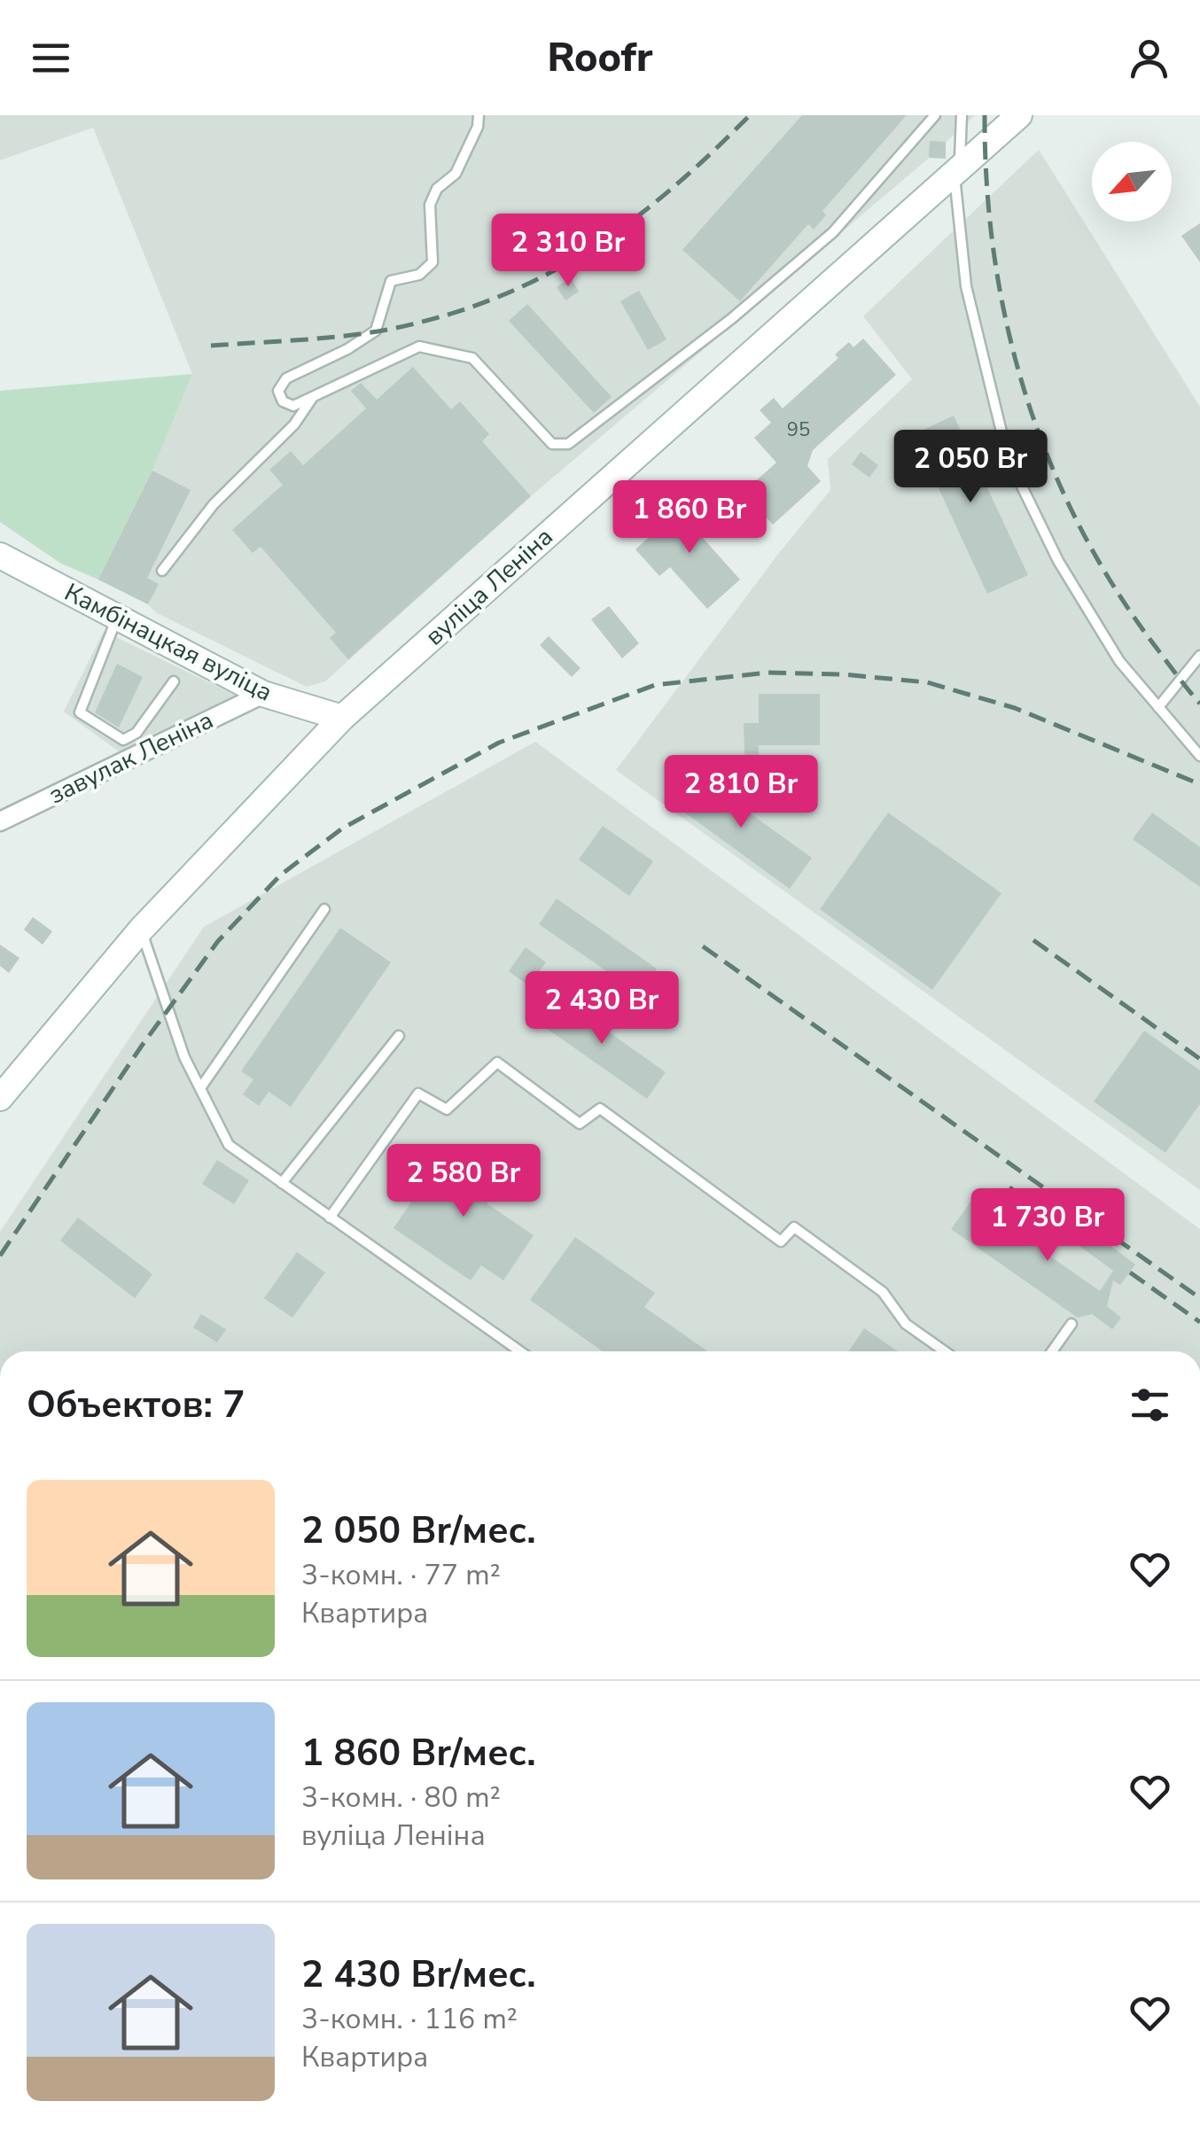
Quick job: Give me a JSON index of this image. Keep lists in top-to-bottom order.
{
  "streets": {
    "main road": ["вуліца Леніна", "Камбінацкая вуліца"],
    "street": ["завулак Леніна"]
  },
  "crossings": [
    ["вуліца Леніна", "Камбінацкая вуліца"],
    ["Камбінацкая вуліца", "завулак Леніна"]
  ],
  "house_numbers": ["95"],
  "north": "bottom left",
  "page": {
    "header": "Roofr",
    "price": [
      "2 310 Br",
      "2 050 Br",
      "1 860 Br",
      "2 810 Br",
      "2 430 Br",
      "2 580 Br",
      "1 730 Br"
    ],
    "heading": "Объектов: 7",
    "list": [
      {
        "name": "2 050 Br/мес.",
        "note": "3-комн. · 77 m² · Квартира"
      },
      {
        "name": "1 860 Br/мес.",
        "note": "3-комн. · 80 m² · вуліца Леніна"
      },
      {
        "name": "2 430 Br/мес.",
        "note": "3-комн. · 116 m² · Квартира"
      }
    ]
  }
}
